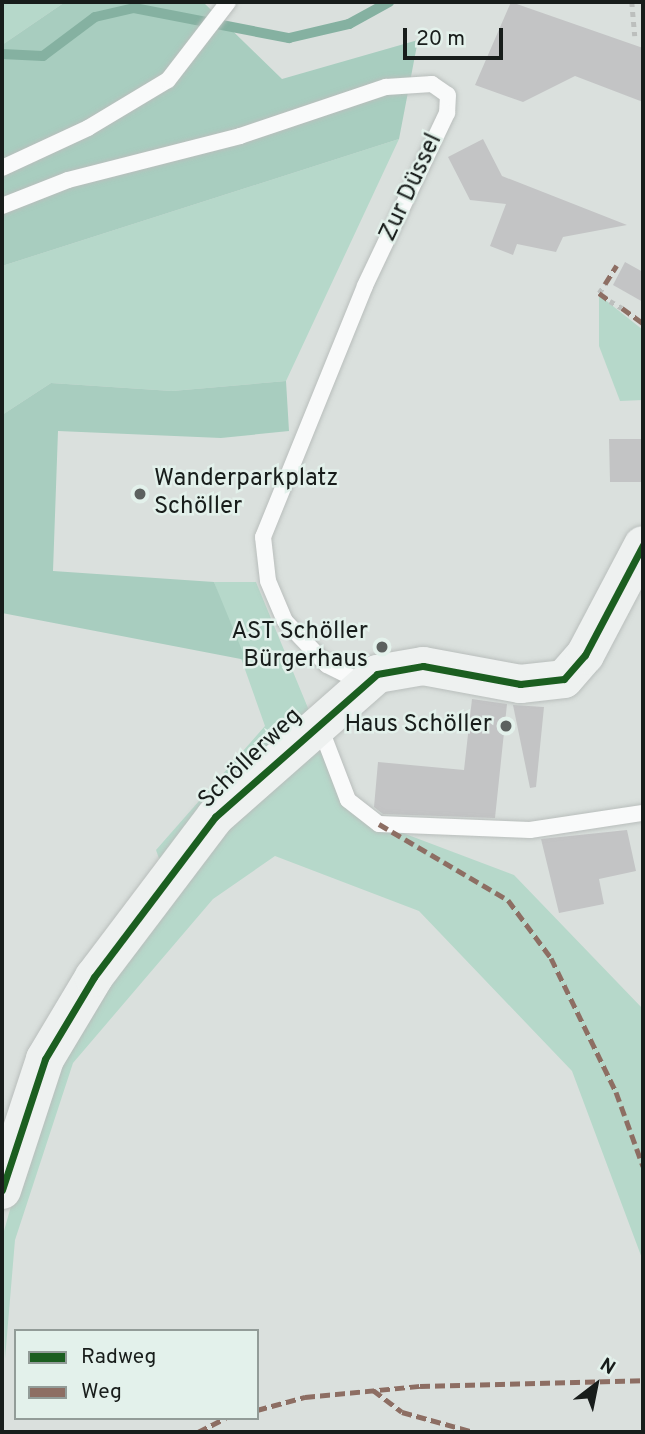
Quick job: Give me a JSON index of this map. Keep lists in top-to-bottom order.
{
  "streets": {
    "street": ["Schöllerweg"],
    "lane": ["Zur Düssel"]
  },
  "crossings": [
    ["Zur Düssel", "Schöllerweg"]
  ],
  "places": ["Wanderparkplatz Schöller", "AST Schöller Bürgerhaus", "Haus Schöller"],
  "legend": ["Radweg", "Weg"],
  "scale_bar": "20 m",
  "north": "top right"
}
